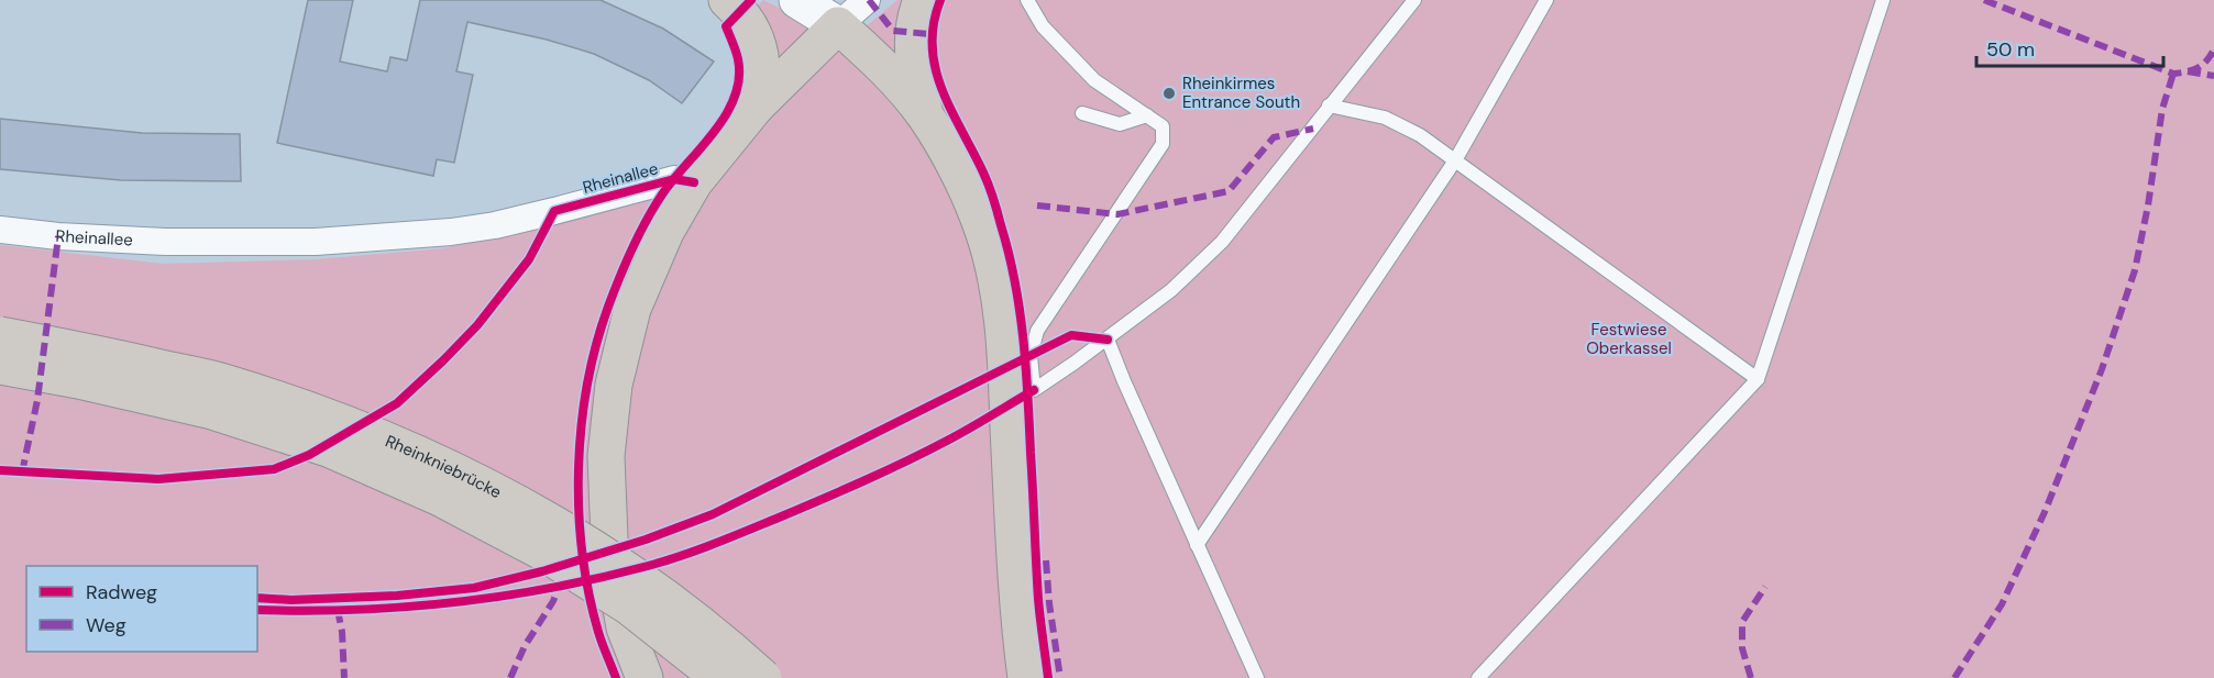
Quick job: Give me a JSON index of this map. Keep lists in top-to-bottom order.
{
  "streets": {
    "highway": ["Rheinkniebrücke"],
    "street": ["Rheinallee"]
  },
  "parks": ["Festwiese Oberkassel"],
  "places": ["Rheinkirmes Entrance South"],
  "legend": ["Radweg", "Weg"],
  "scale_bar": "50 m"
}
